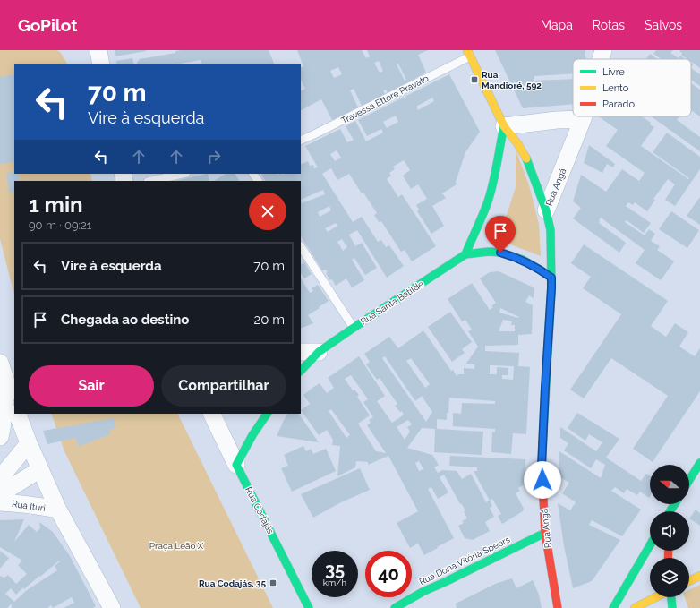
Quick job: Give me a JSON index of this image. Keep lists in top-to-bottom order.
{
  "streets": {
    "street": [
      "Rua Angá",
      "Rua Santa Batilde",
      "Rua Ituri",
      "Rua Codajás",
      "Rua Dona Vitória Speers"
    ],
    "lane": ["Travessa Ettore Pravato"]
  },
  "crossings": [
    ["Rua Angá", "Rua Dona Vitória Speers"]
  ],
  "parks": ["Praça Leão X"],
  "places": {
    "transit": ["Rua Mandioré, 592", "Rua Codajás, 35"]
  },
  "legend": ["Livre", "Lento", "Parado"],
  "north": "left",
  "page": {
    "header": "GoPilot",
    "nav": ["Mapa", "Rotas", "Salvos"],
    "turn": ["70 m", "Vire à esquerda"],
    "heading": ["1 min", "90 m · 09:21"],
    "list": [
      {
        "name": "Vire à esquerda",
        "value": "70 m"
      },
      {
        "name": "Chegada ao destino",
        "value": "20 m"
      }
    ],
    "buttons": ["Sair", "Compartilhar"],
    "speed": "35 km/h",
    "limit": "40"
  }
}
